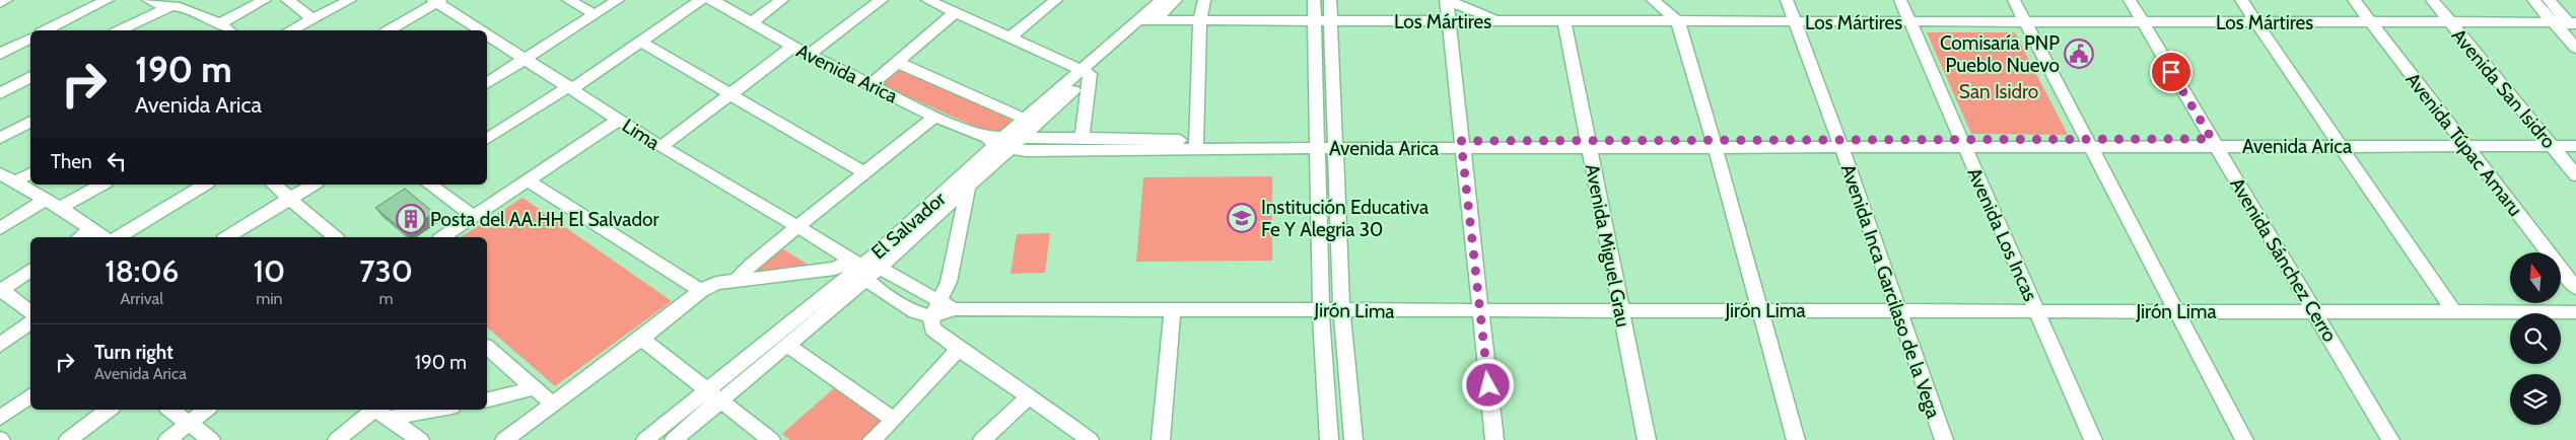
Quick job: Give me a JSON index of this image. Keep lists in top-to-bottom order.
{
  "streets": {
    "street": [
      "Los Mártires",
      "Avenida Arica",
      "Avenida San Isidro",
      "Lima",
      "Avenida Túpac Amaru",
      "El Salvador",
      "Avenida Los Incas",
      "Avenida Miguel Grau",
      "Avenida Sánchez Cerro",
      "Avenida Inca Garcilaso de la Vega",
      "Jirón Lima"
    ]
  },
  "crossings": [
    ["Los Mártires", "Avenida San Isidro"],
    ["Los Mártires", "Avenida Túpac Amaru"],
    ["Los Mártires", "El Salvador"],
    ["Los Mártires", "Avenida Los Incas"],
    ["Los Mártires", "Avenida Miguel Grau"],
    ["Los Mártires", "Avenida Sánchez Cerro"],
    ["Los Mártires", "Avenida Inca Garcilaso de la Vega"],
    ["Avenida Arica", "Avenida San Isidro"],
    ["Avenida Arica", "Avenida Túpac Amaru"],
    ["Avenida Arica", "El Salvador"],
    ["Avenida Arica", "Avenida Los Incas"],
    ["Avenida Arica", "Avenida Miguel Grau"],
    ["Avenida Arica", "Avenida Sánchez Cerro"],
    ["Avenida Arica", "Avenida Inca Garcilaso de la Vega"],
    ["Lima", "El Salvador"],
    ["Lima", "Jirón Lima"],
    ["El Salvador", "Jirón Lima"],
    ["Avenida Los Incas", "Jirón Lima"],
    ["Avenida Miguel Grau", "Jirón Lima"],
    ["Avenida Sánchez Cerro", "Jirón Lima"],
    ["Avenida Inca Garcilaso de la Vega", "Jirón Lima"]
  ],
  "parks": ["San Isidro"],
  "places": {
    "public building": ["Comisaría PNP Pueblo Nuevo"],
    "school or university": ["Institución Educativa Fe Y Alegria 30"],
    "building": ["Posta del AA.HH El Salvador"]
  },
  "north": "top",
  "page": {
    "turn": ["190 m", "Avenida Arica"],
    "then": "Then",
    "eta": [
      "18:06",
      "Arrival",
      "10",
      "min",
      "730",
      "m"
    ],
    "list": [
      {
        "name": "Turn right",
        "note": "Avenida Arica",
        "value": "190 m"
      }
    ]
  }
}
